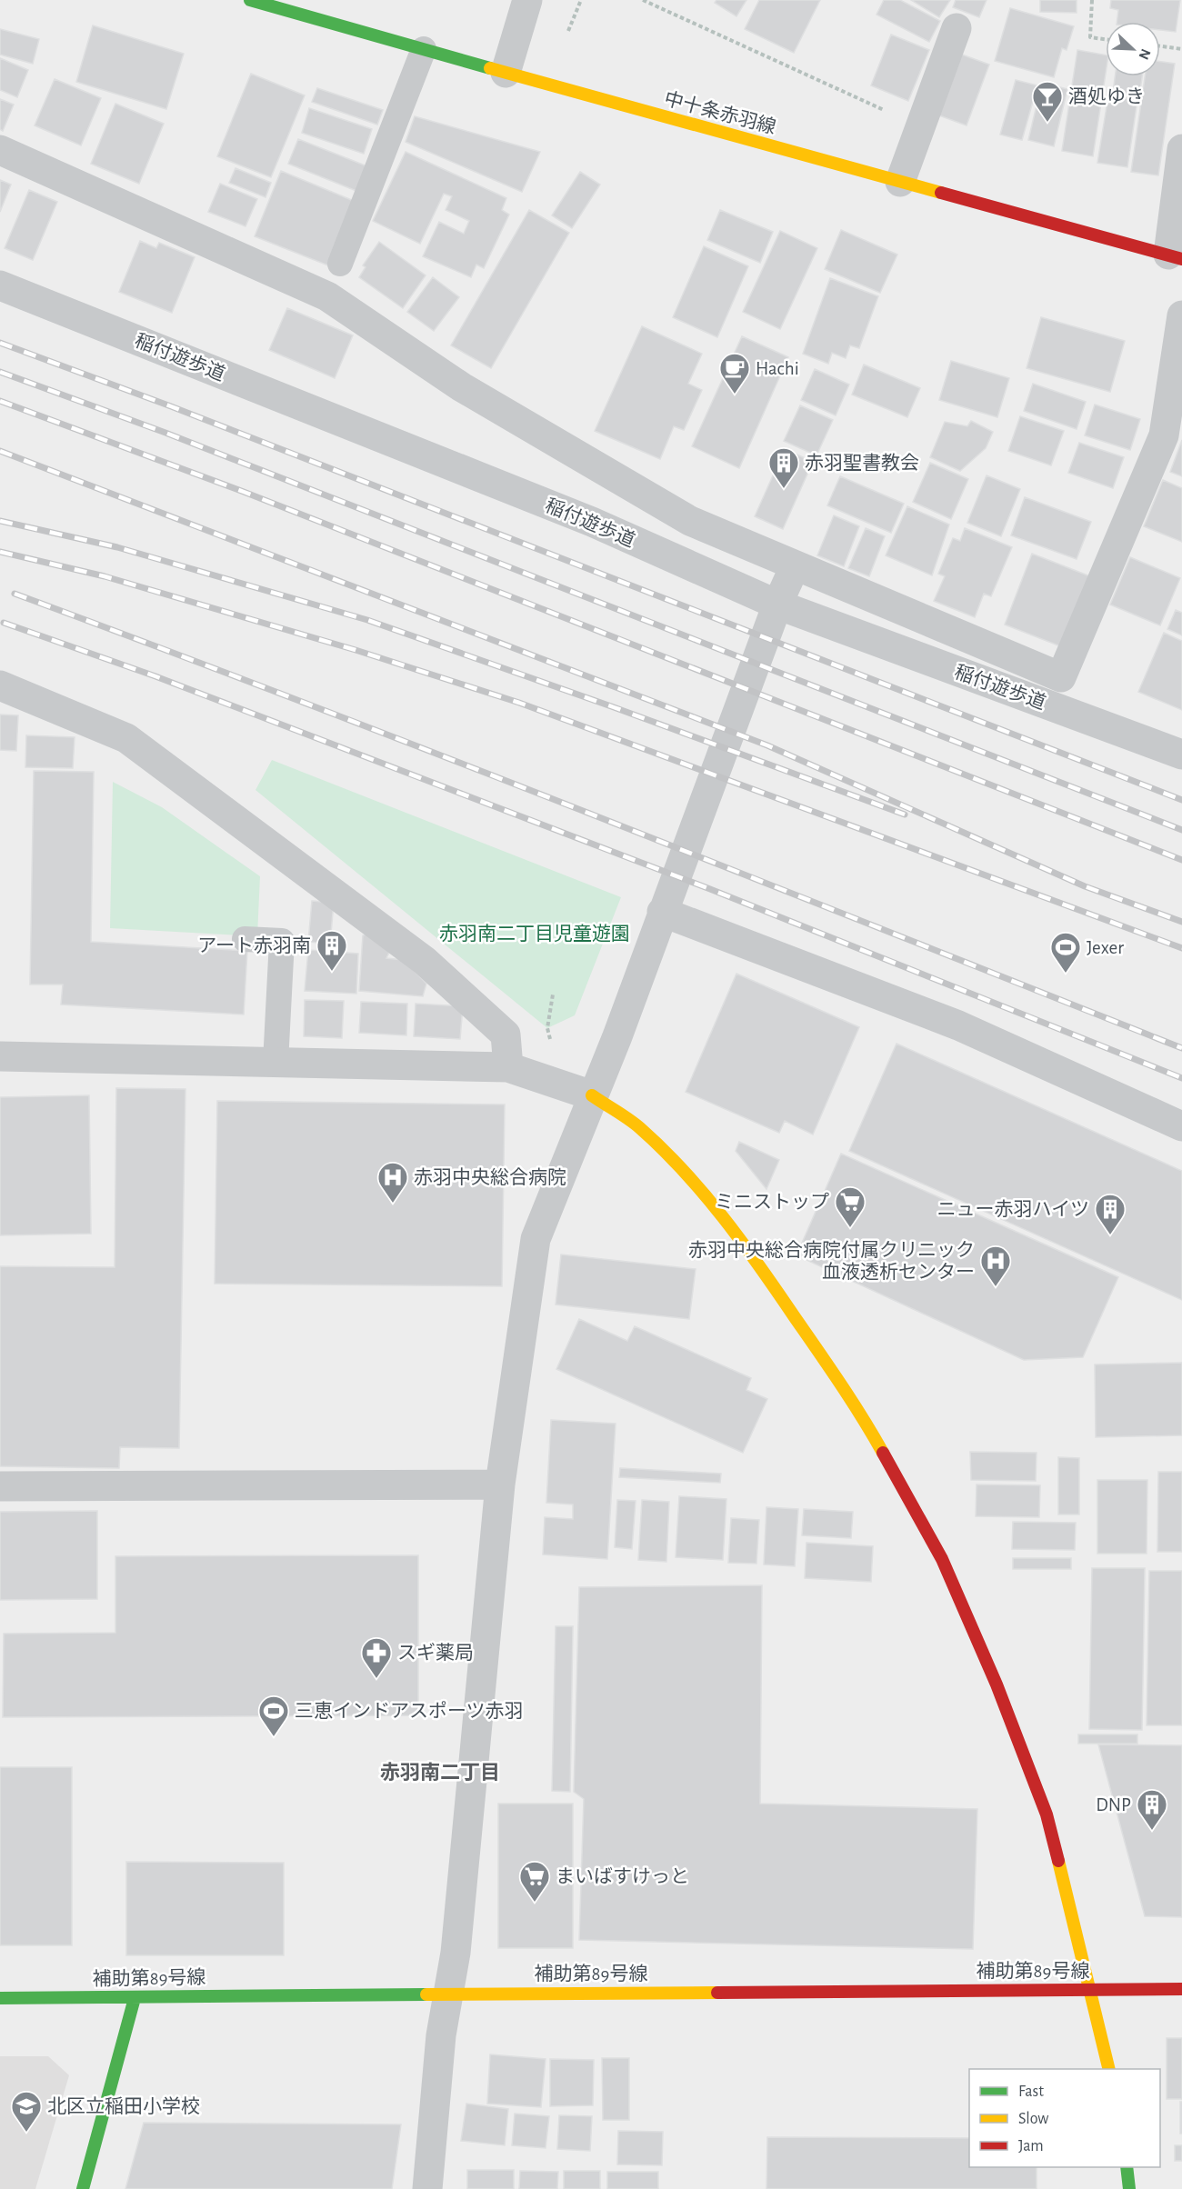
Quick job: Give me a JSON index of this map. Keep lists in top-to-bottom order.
{
  "streets": {
    "street": ["中十条赤羽線", "稲付遊歩道", "補助第89号線"]
  },
  "districts": ["赤羽南二丁目"],
  "parks": ["赤羽南二丁目児童遊園"],
  "places": {
    "bar": ["酒処ゆき"],
    "cafe": ["Hachi"],
    "building": [
      "赤羽聖書教会",
      "アート赤羽南",
      "ニュー赤羽ハイツ",
      "DNP"
    ],
    "sports": ["Jexer", "三恵インドアスポーツ赤羽"],
    "hospital": ["赤羽中央総合病院", "赤羽中央総合病院付属クリニック 血液透析センター"],
    "supermarket": ["ミニストップ", "まいばすけっと"],
    "pharmacy": ["スギ薬局"],
    "school or university": ["北区立稲田小学校"]
  },
  "legend": ["Fast", "Slow", "Jam"],
  "north": "bottom right"
}
